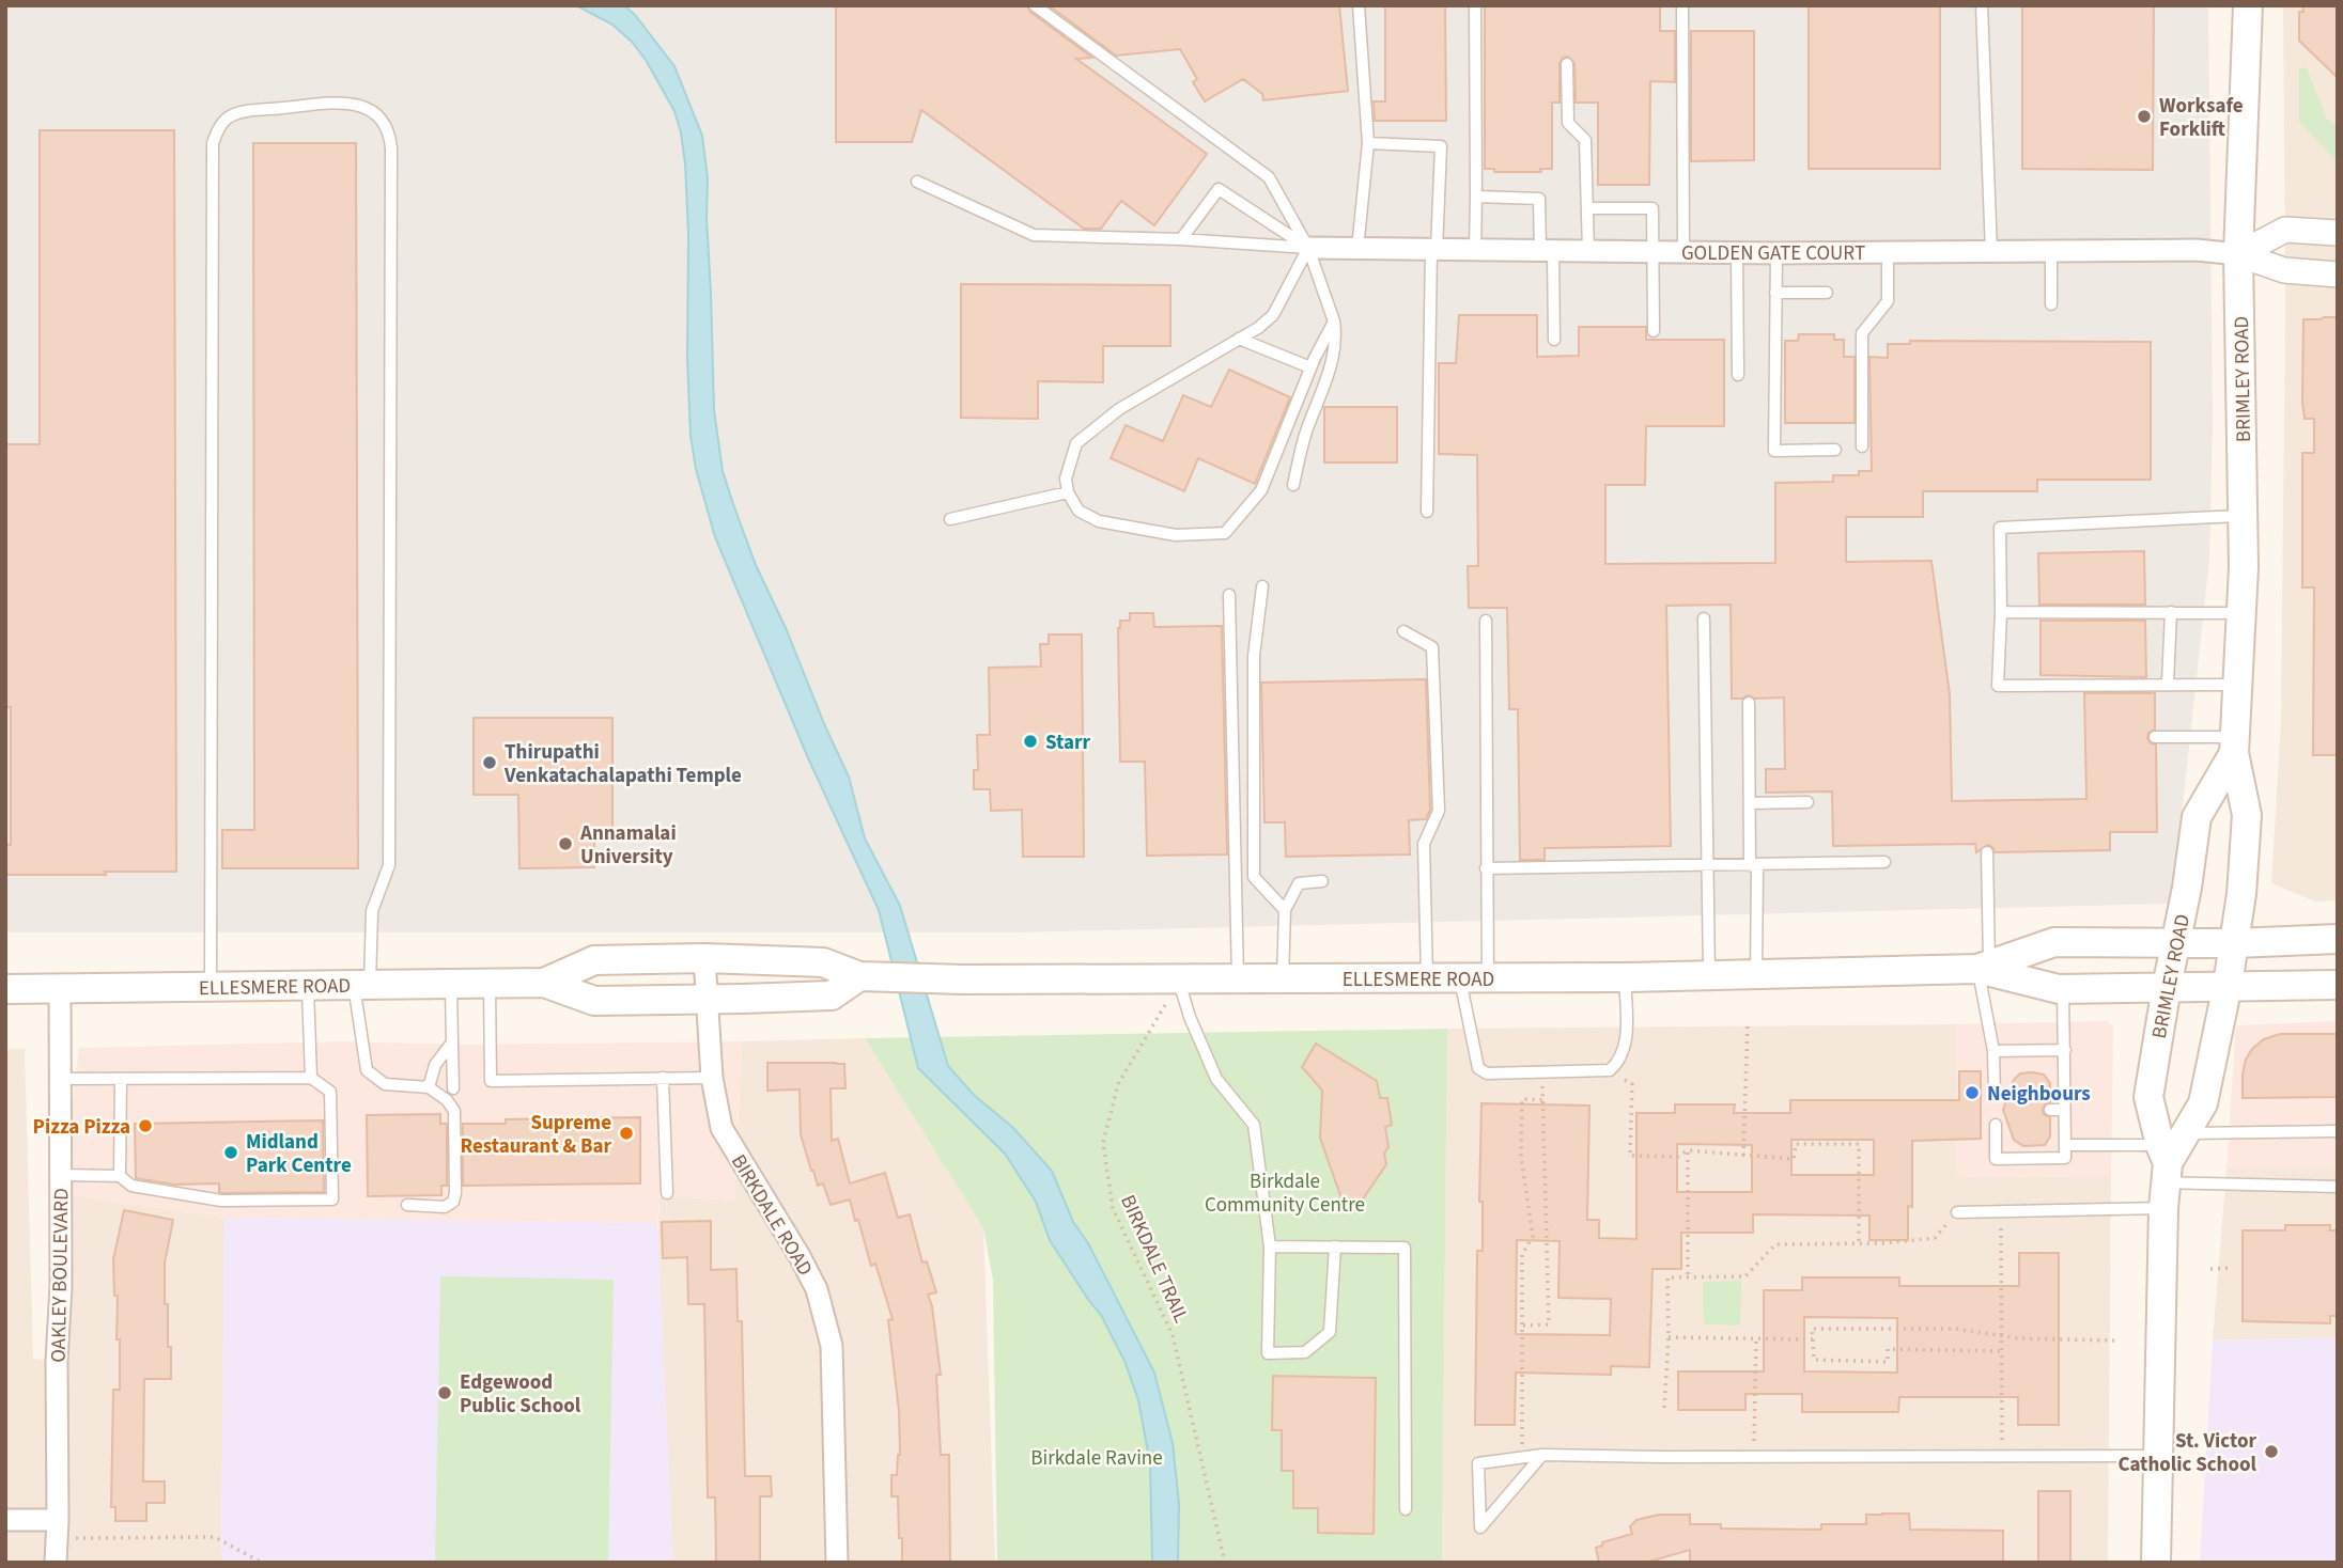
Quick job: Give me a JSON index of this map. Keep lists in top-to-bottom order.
{
  "streets": {
    "main road": ["BRIMLEY ROAD", "ELLESMERE ROAD"],
    "street": ["GOLDEN GATE COURT", "BIRKDALE ROAD", "OAKLEY BOULEVARD"],
    "path": ["BIRKDALE TRAIL"]
  },
  "crossings": [
    ["GOLDEN GATE COURT", "BRIMLEY ROAD"],
    ["BRIMLEY ROAD", "ELLESMERE ROAD"],
    ["ELLESMERE ROAD", "BIRKDALE ROAD"],
    ["ELLESMERE ROAD", "BIRKDALE TRAIL"],
    ["ELLESMERE ROAD", "OAKLEY BOULEVARD"]
  ],
  "parks": ["Birkdale Community Centre", "Birkdale Ravine"],
  "places": [
    "Worksafe Forklift",
    "Starr",
    "Thirupathi Venkatachalapathi Temple",
    "Annamalai University",
    "Neighbours",
    "Pizza Pizza",
    "Supreme Restaurant & Bar",
    "Midland Park Centre",
    "Edgewood Public School",
    "St. Victor Catholic School"
  ]
}
